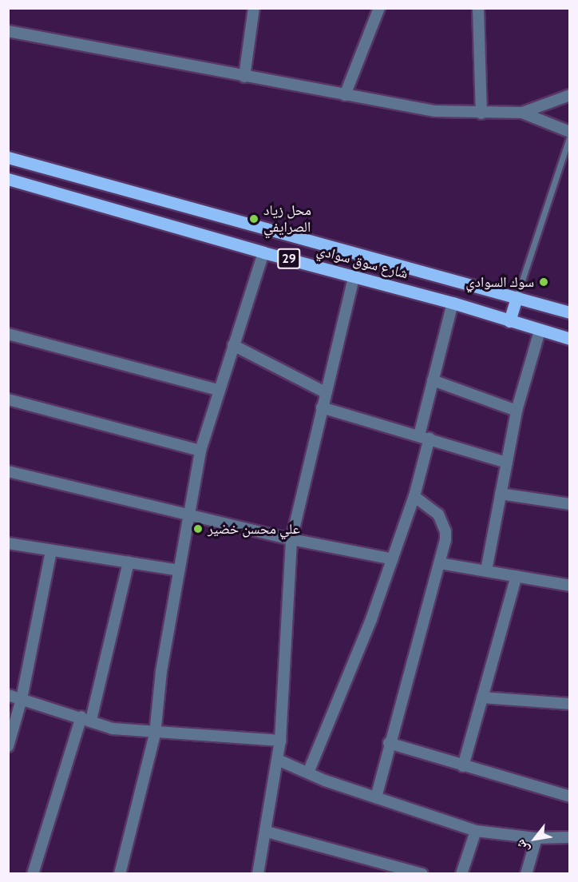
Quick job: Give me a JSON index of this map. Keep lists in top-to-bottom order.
{
  "streets": {
    "main road": ["29", "شارع سوق سوادي"]
  },
  "places": ["محل زياد الصرايفي", "سوك السوادي", "علي محسن خضير"],
  "north": "bottom left"
}
